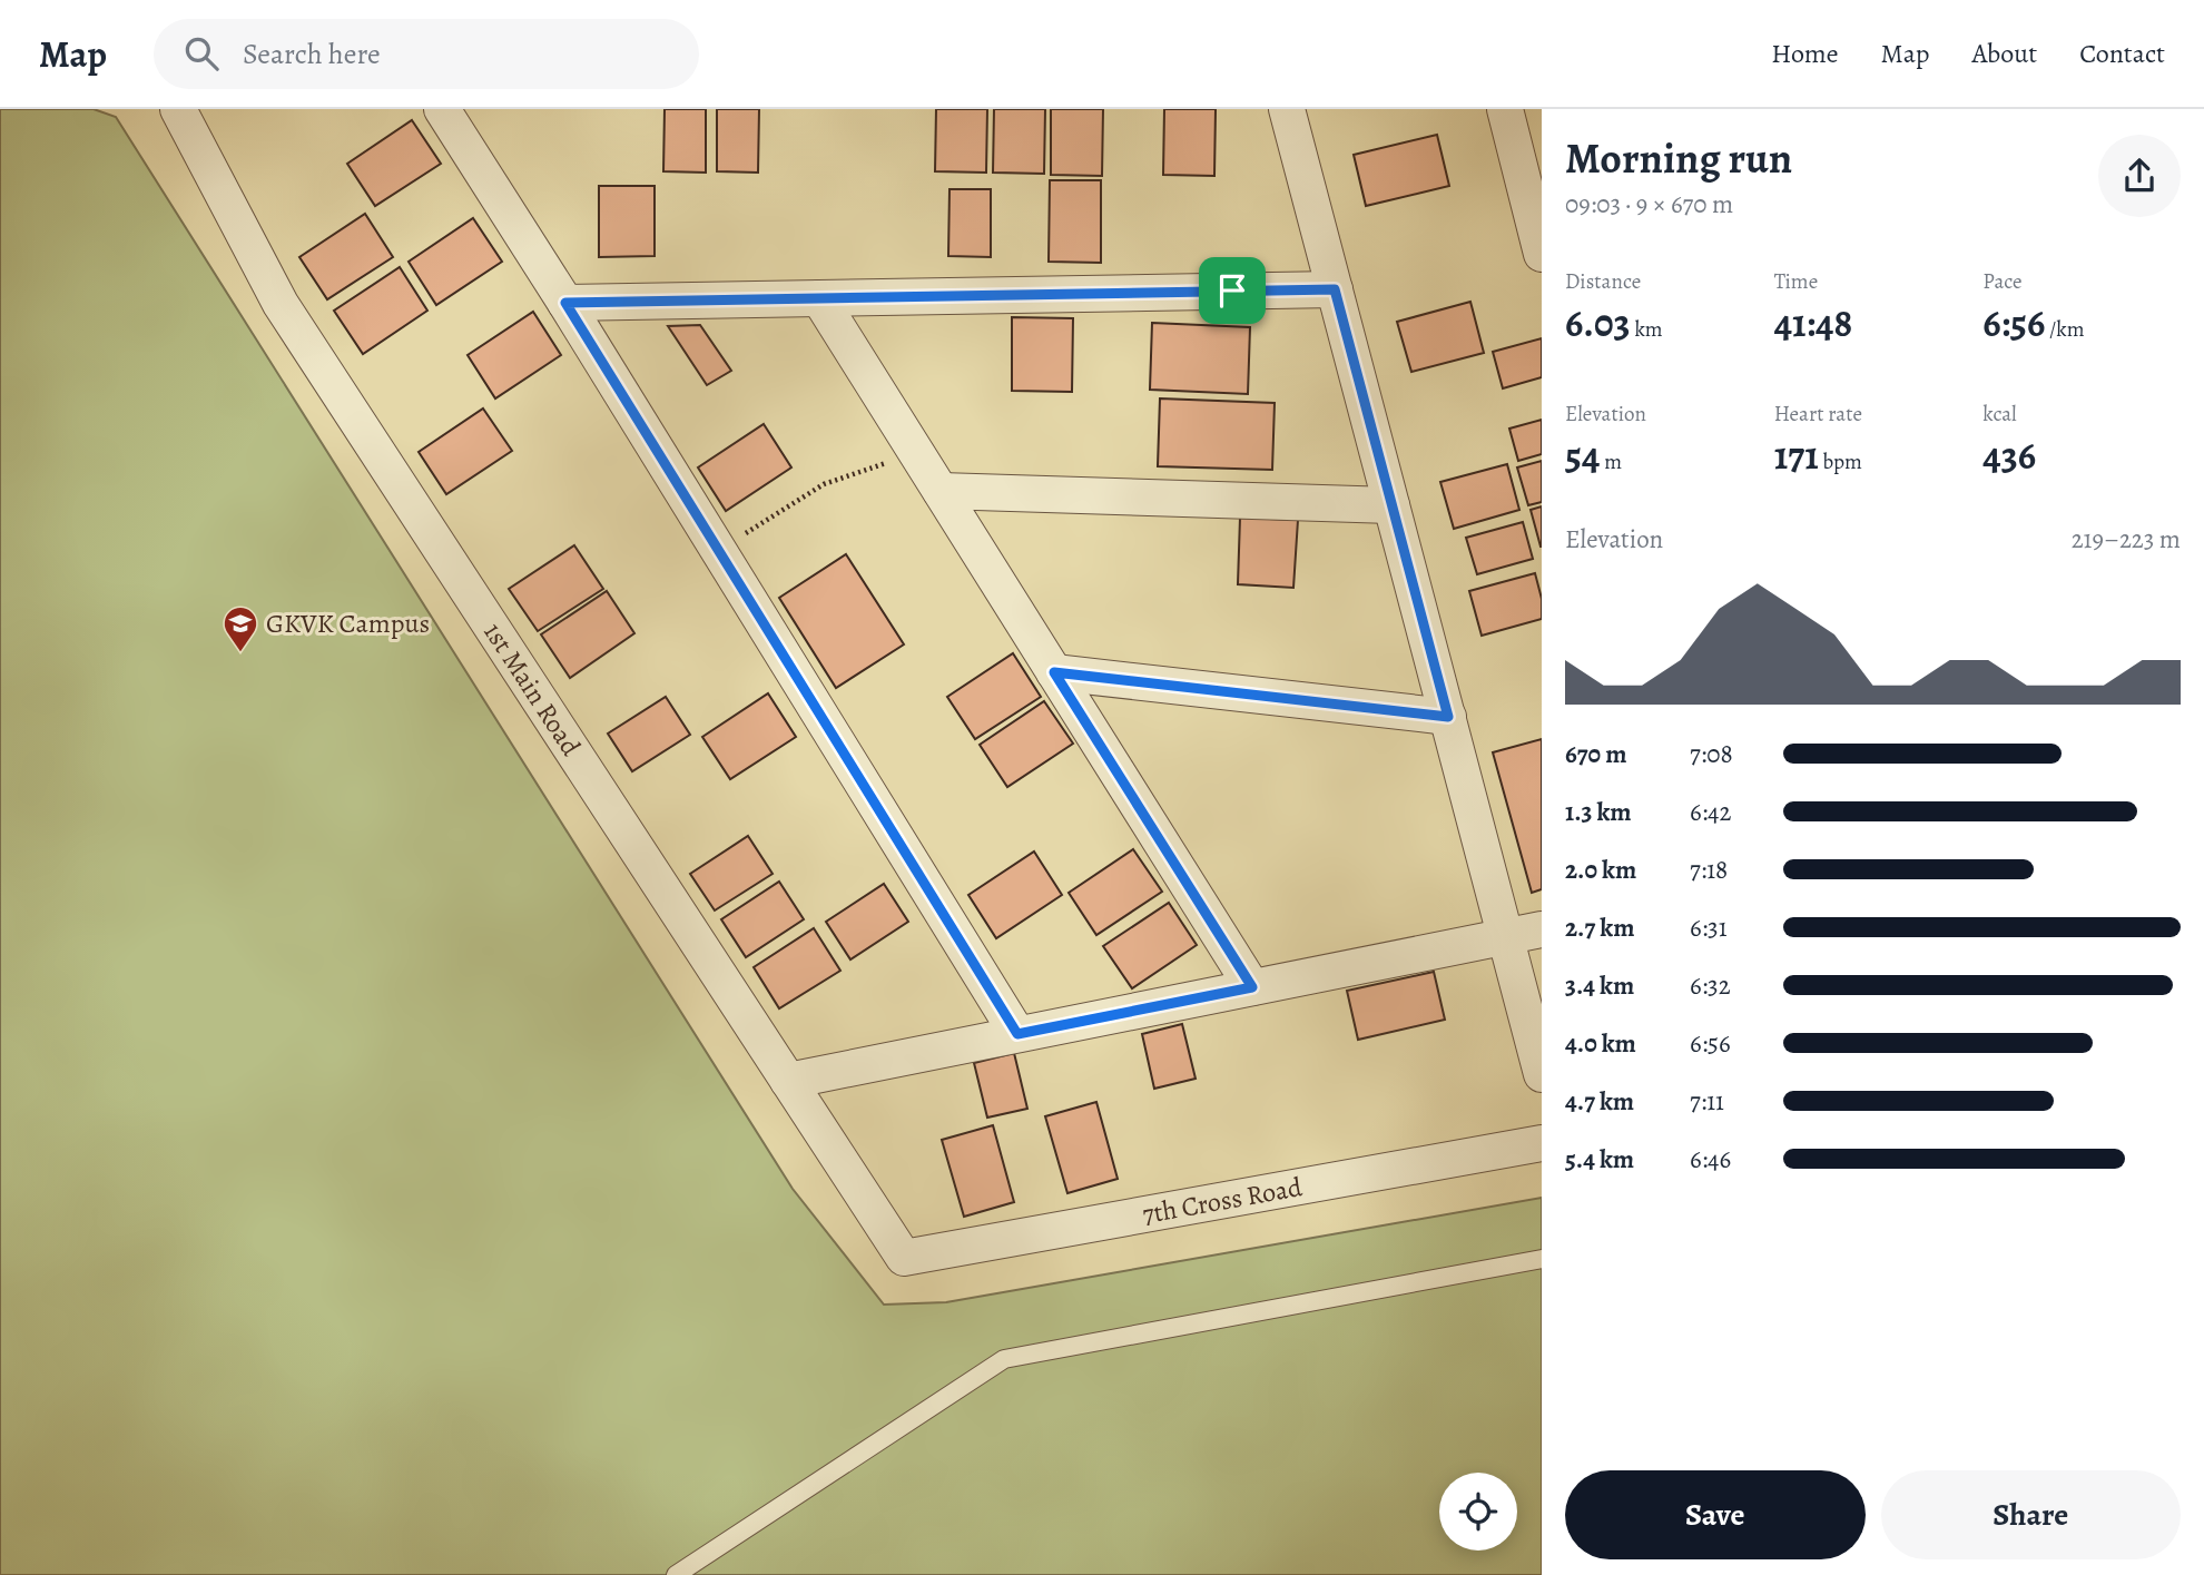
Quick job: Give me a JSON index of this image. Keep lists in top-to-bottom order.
{
  "streets": {
    "street": ["1st Main Road", "7th Cross Road"]
  },
  "crossings": [
    ["1st Main Road", "7th Cross Road"]
  ],
  "places": {
    "school or university": ["GKVK Campus"]
  },
  "page": {
    "header": "Map",
    "search": "Search here",
    "nav": [
      "Home",
      "Map",
      "About",
      "Contact"
    ],
    "heading": ["Morning run", "09:03 · 9 × 670 m"],
    "stats": [
      ["Distance", "6.03 km"],
      ["Time", "41:48"],
      ["Pace", "6:56 /km"],
      ["Elevation", "54 m"],
      ["Heart rate", "171 bpm"],
      ["kcal", "436"]
    ],
    "chart": ["Elevation", "219–223 m"],
    "list": [
      {
        "name": "670 m",
        "note": "7:08"
      },
      {
        "name": "1.3 km",
        "note": "6:42"
      },
      {
        "name": "2.0 km",
        "note": "7:18"
      },
      {
        "name": "2.7 km",
        "note": "6:31"
      },
      {
        "name": "3.4 km",
        "note": "6:32"
      },
      {
        "name": "4.0 km",
        "note": "6:56"
      },
      {
        "name": "4.7 km",
        "note": "7:11"
      },
      {
        "name": "5.4 km",
        "note": "6:46"
      }
    ],
    "buttons": ["Save", "Share"]
  }
}
